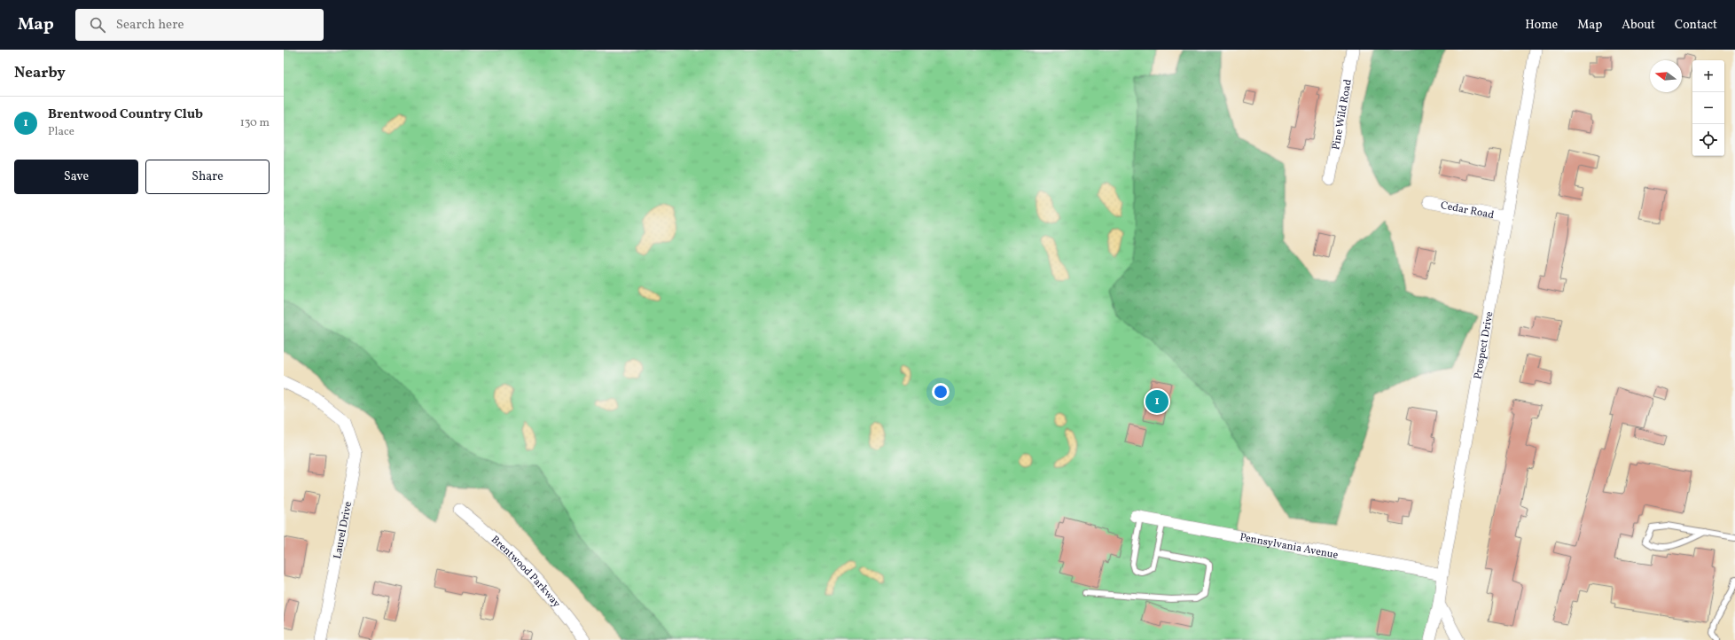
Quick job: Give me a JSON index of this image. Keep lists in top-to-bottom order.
{
  "streets": {
    "street": [
      "Pine Wild Road",
      "Cedar Road",
      "Prospect Drive",
      "Laurel Drive",
      "Pennsylvania Avenue",
      "Brentwood Parkway"
    ]
  },
  "crossings": [
    ["Cedar Road", "Prospect Drive"],
    ["Prospect Drive", "Pennsylvania Avenue"]
  ],
  "north": "left",
  "page": {
    "header": "Map",
    "search": "Search here",
    "nav": [
      "Home",
      "Map",
      "About",
      "Contact"
    ],
    "heading": "Nearby",
    "map_buttons": ["+", "−"],
    "list": [
      {
        "mark": "1",
        "name": "Brentwood Country Club",
        "note": "Place",
        "value": "130 m"
      }
    ],
    "buttons": ["Save", "Share"],
    "pins": "1"
  }
}
